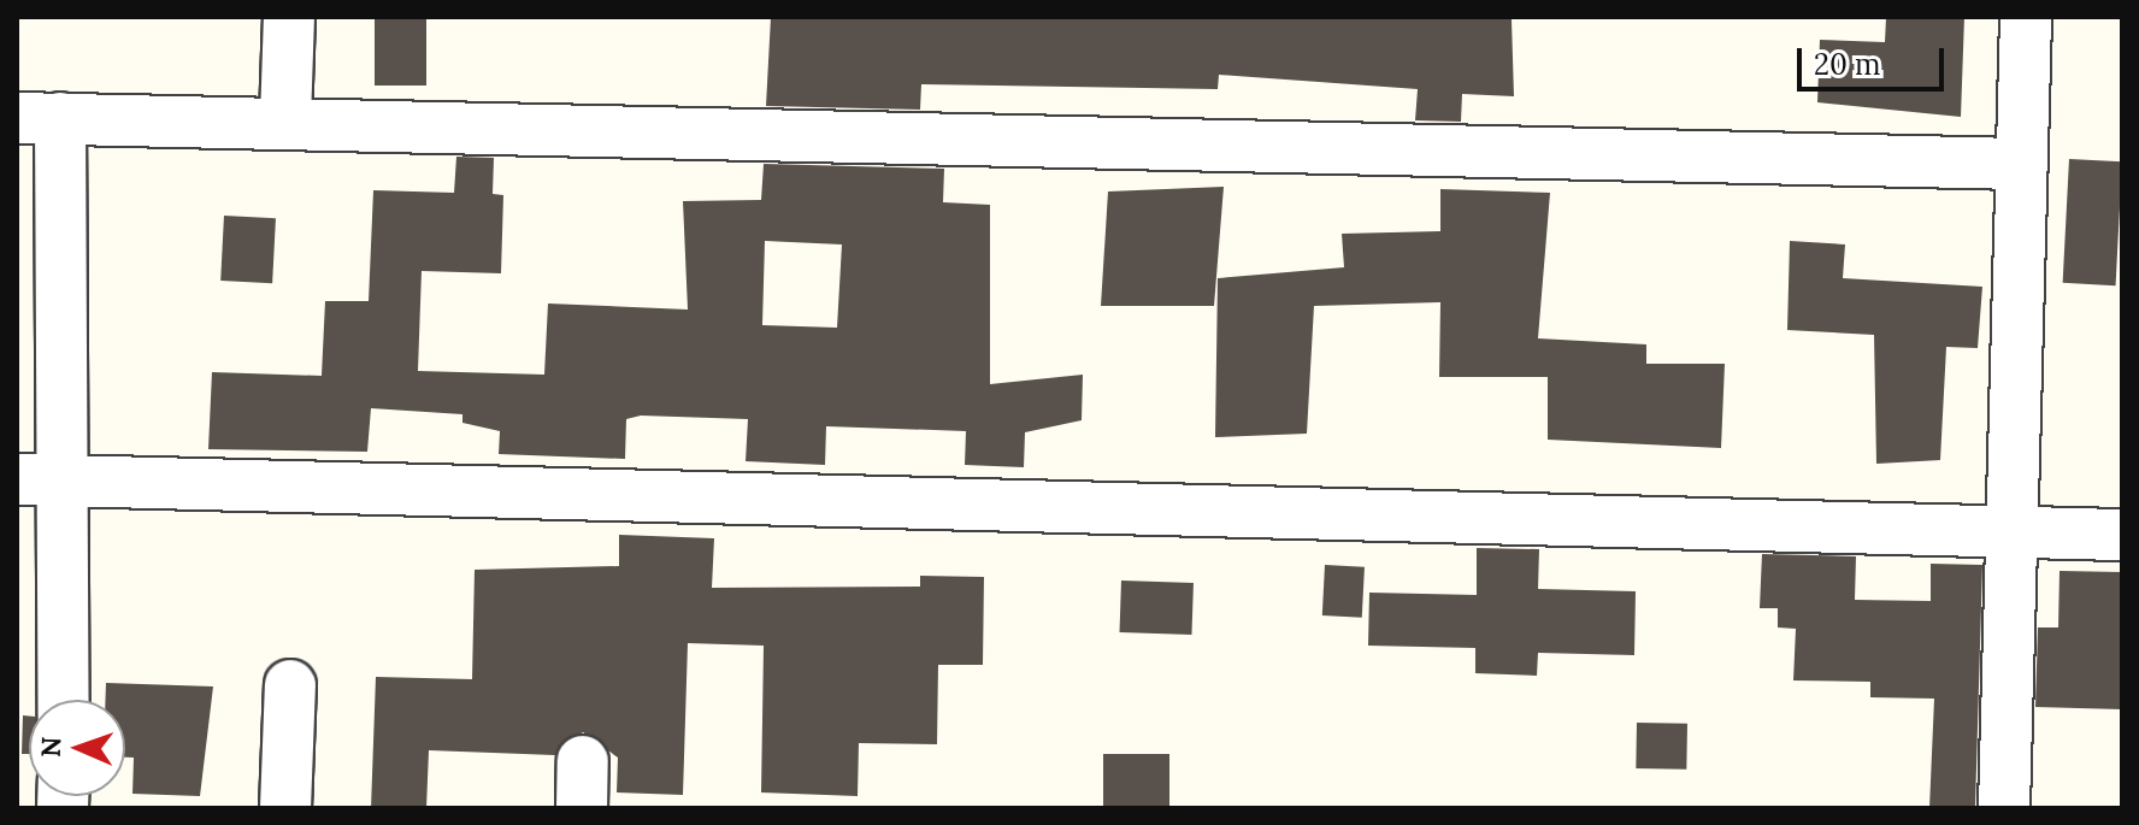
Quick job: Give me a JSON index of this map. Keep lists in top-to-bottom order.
{
  "scale_bar": "20 m",
  "north": "left"
}
